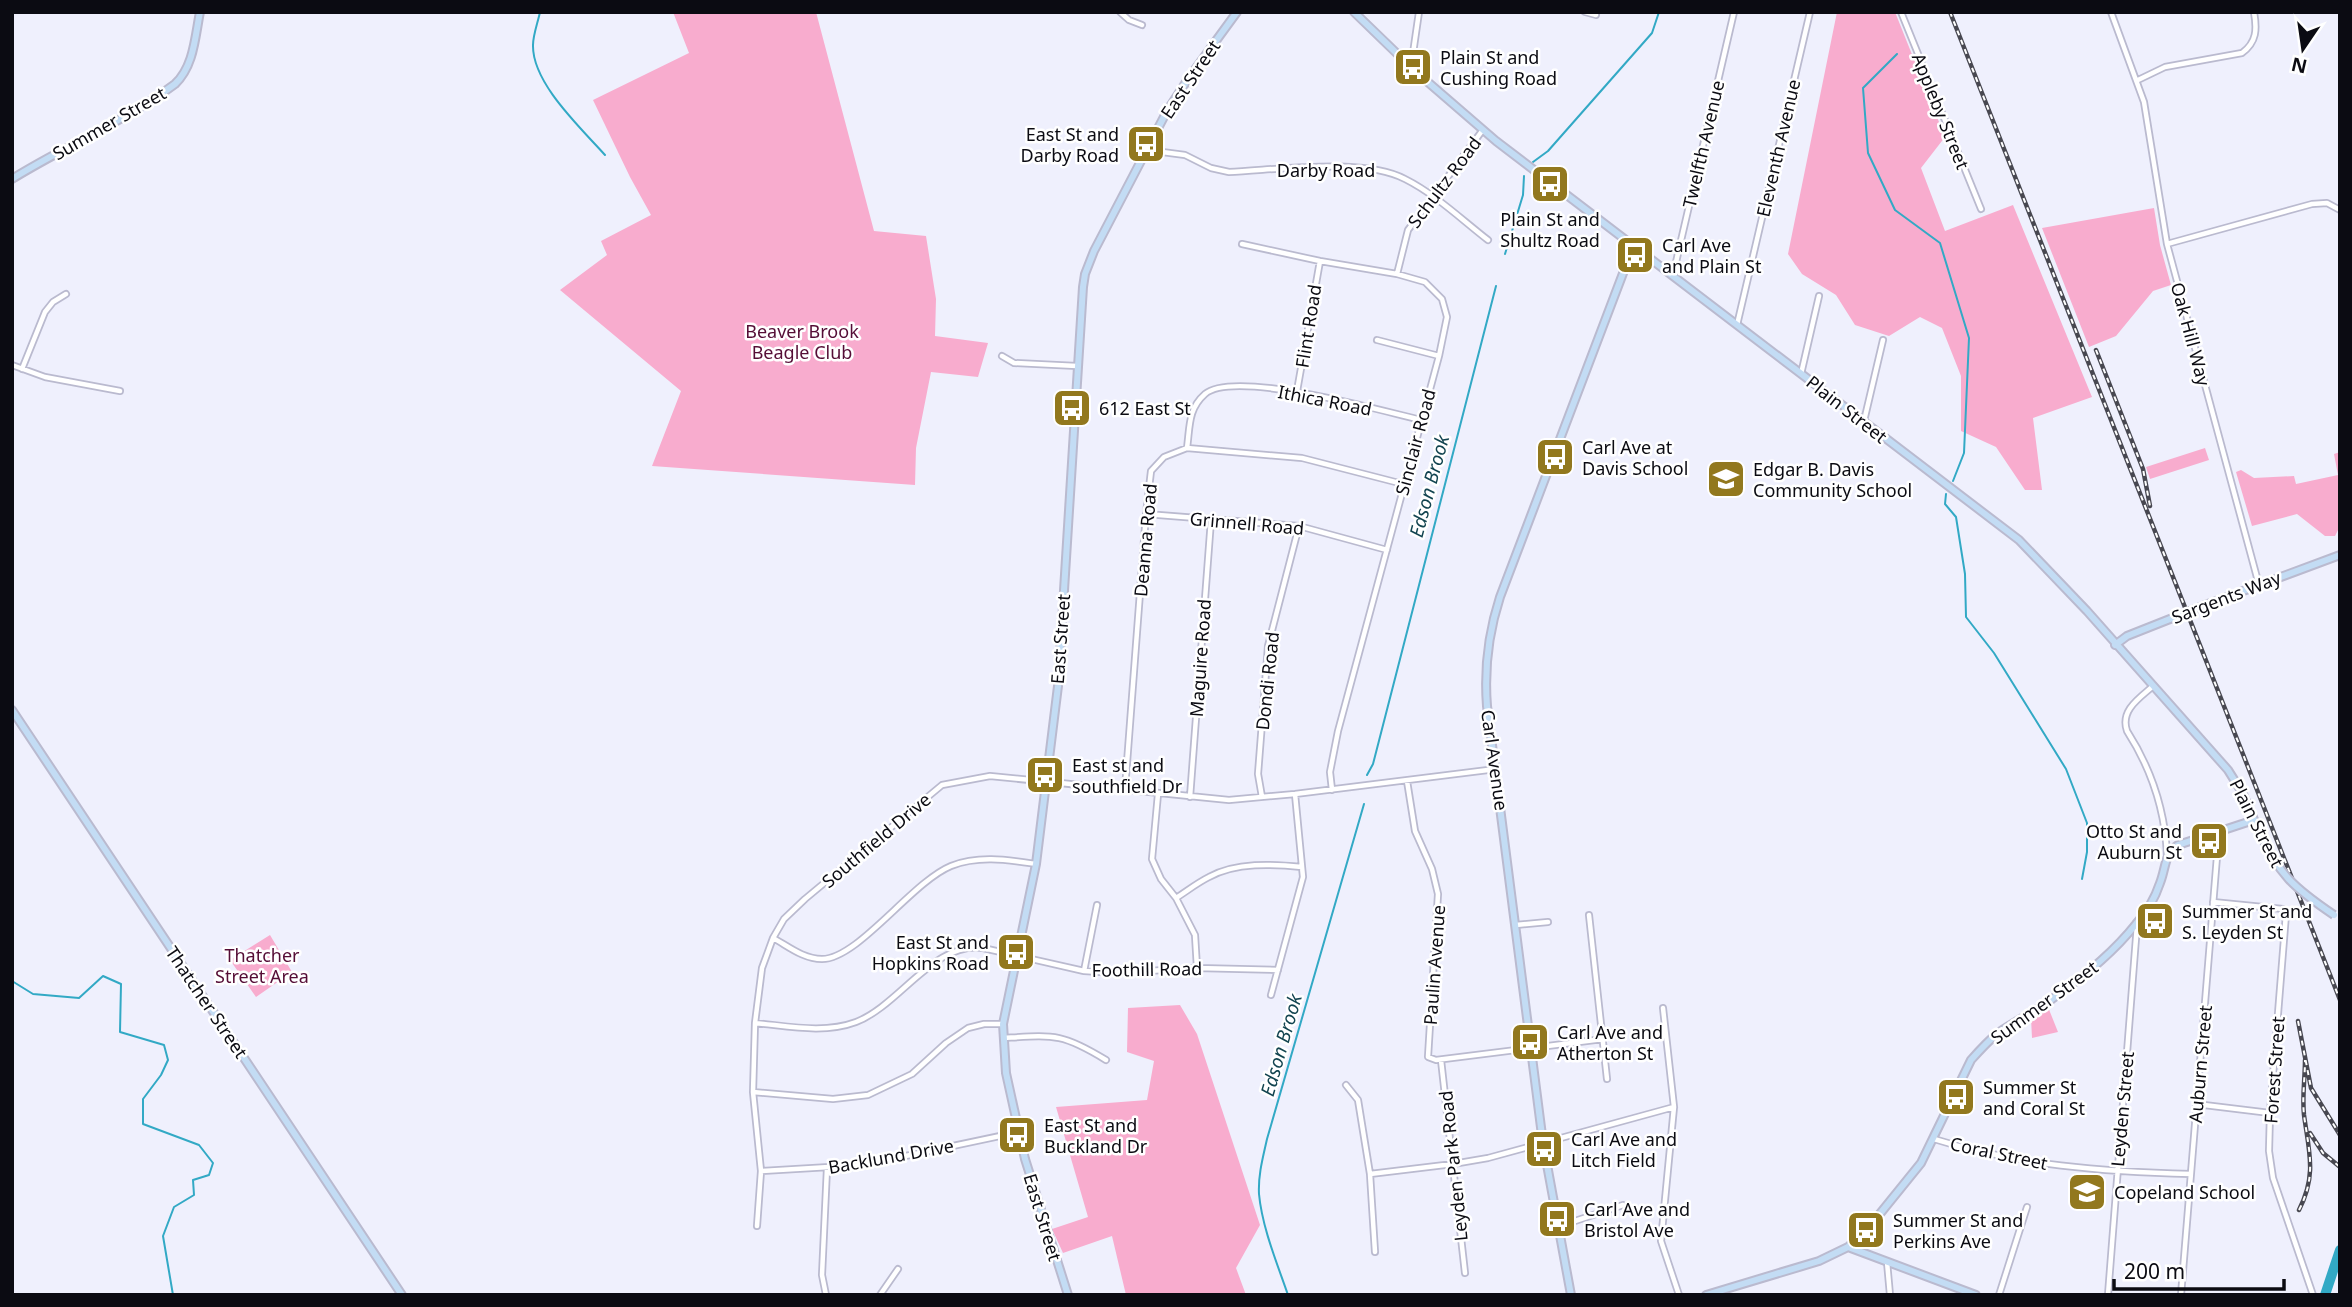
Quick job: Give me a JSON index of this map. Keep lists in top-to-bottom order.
{
  "streets": {
    "street": [
      "East Street",
      "Appleby Street",
      "Summer Street",
      "Twelfth Avenue",
      "Eleventh Avenue",
      "Darby Road",
      "Schultz Road",
      "Flint Road",
      "Oak Hill Way",
      "Ithica Road",
      "Plain Street",
      "Sinclair Road",
      "Grinnell Road",
      "Deanna Road",
      "Sargents Way",
      "Maguire Road",
      "Dondi Road",
      "Carl Avenue",
      "Southfield Drive",
      "Paulin Avenue",
      "Foothill Road",
      "Thatcher Street",
      "Auburn Street",
      "Forest Street",
      "Leyden Street",
      "Coral Street",
      "Backlund Drive",
      "Leyden Park Road"
    ]
  },
  "crossings": [
    ["East Street", "Darby Road"],
    ["East Street", "Southfield Drive"],
    ["East Street", "Foothill Road"],
    ["East Street", "Backlund Drive"],
    ["Summer Street", "Plain Street"],
    ["Summer Street", "Leyden Street"],
    ["Summer Street", "Coral Street"],
    ["Twelfth Avenue", "Plain Street"],
    ["Eleventh Avenue", "Plain Street"],
    ["Darby Road", "Schultz Road"],
    ["Schultz Road", "Plain Street"],
    ["Schultz Road", "Sinclair Road"],
    ["Flint Road", "Ithica Road"],
    ["Flint Road", "Sinclair Road"],
    ["Oak Hill Way", "Sargents Way"],
    ["Ithica Road", "Sinclair Road"],
    ["Ithica Road", "Deanna Road"],
    ["Plain Street", "Sargents Way"],
    ["Plain Street", "Carl Avenue"],
    ["Sinclair Road", "Grinnell Road"],
    ["Sinclair Road", "Southfield Drive"],
    ["Grinnell Road", "Deanna Road"],
    ["Grinnell Road", "Maguire Road"],
    ["Grinnell Road", "Dondi Road"],
    ["Deanna Road", "Southfield Drive"],
    ["Maguire Road", "Southfield Drive"],
    ["Dondi Road", "Southfield Drive"],
    ["Carl Avenue", "Southfield Drive"],
    ["Southfield Drive", "Paulin Avenue"],
    ["Southfield Drive", "Foothill Road"],
    ["Southfield Drive", "Backlund Drive"],
    ["Paulin Avenue", "Leyden Park Road"],
    ["Auburn Street", "Forest Street"],
    ["Auburn Street", "Coral Street"],
    ["Leyden Street", "Coral Street"]
  ],
  "water": ["Edson Brook"],
  "parks": ["Beaver Brook Beagle Club", "Thatcher Street Area"],
  "places": {
    "bus stop": [
      "Plain St and Cushing Road",
      "East St and Darby Road",
      "Plain St and Shultz Road",
      "Carl Ave and Plain St",
      "612 East St",
      "Carl Ave at Davis School",
      "East st and southfield Dr",
      "Otto St and Auburn St",
      "Summer St and S. Leyden St",
      "East St and Hopkins Road",
      "Carl Ave and Atherton St",
      "Summer St and Coral St",
      "East St and Buckland Dr",
      "Carl Ave and Litch Field",
      "Carl Ave and Bristol Ave",
      "Summer St and Perkins Ave"
    ],
    "school or university": ["Edgar B. Davis Community School", "Copeland School"]
  },
  "scale_bar": "200 m",
  "north": "bottom"
}
